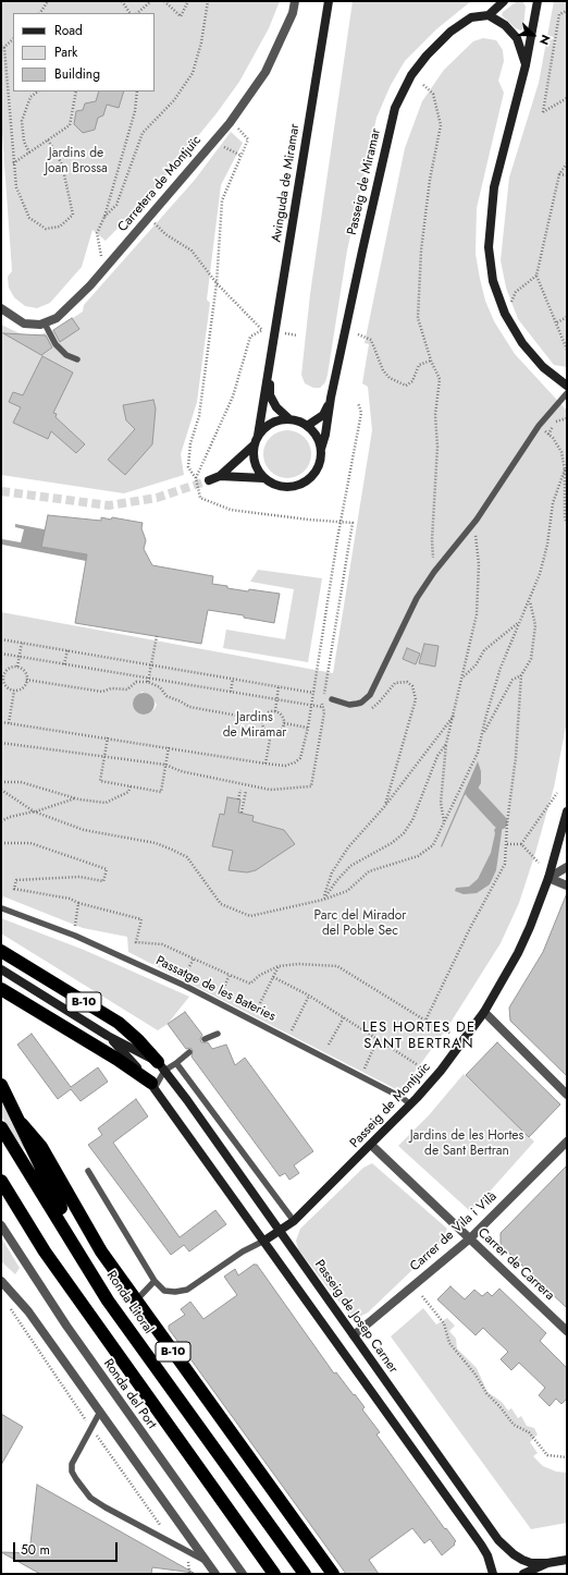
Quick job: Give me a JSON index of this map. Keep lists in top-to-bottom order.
{
  "streets": {
    "highway": ["B-10", "Ronda Litoral"],
    "street": [
      "Passeig de Miramar",
      "Avinguda de Miramar",
      "Carretera de Montjuïc",
      "Passeig de Montjuïc",
      "Carrer de Vila i Vilà",
      "Carrer de Carrera",
      "Passeig de Josep Carner",
      "Ronda del Port"
    ],
    "lane": ["Passatge de les Bateries"]
  },
  "crossings": [
    ["Passeig de Miramar", "Avinguda de Miramar"],
    ["Passatge de les Bateries", "Passeig de Montjuïc"],
    ["B-10", "Ronda Litoral"],
    ["B-10", "Passeig de Josep Carner"],
    ["Passeig de Montjuïc", "Carrer de Carrera"],
    ["Passeig de Montjuïc", "Passeig de Josep Carner"],
    ["Carrer de Vila i Vilà", "Carrer de Carrera"],
    ["Carrer de Vila i Vilà", "Passeig de Josep Carner"]
  ],
  "districts": ["LES HORTES DE SANT BERTRAN"],
  "parks": [
    "Jardins de Joan Brossa",
    "Jardins de Miramar",
    "Parc del Mirador del Poble Sec",
    "Jardins de les Hortes de Sant Bertran"
  ],
  "legend": ["Road", "Park", "Building"],
  "scale_bar": "50 m",
  "north": "bottom right"
}
